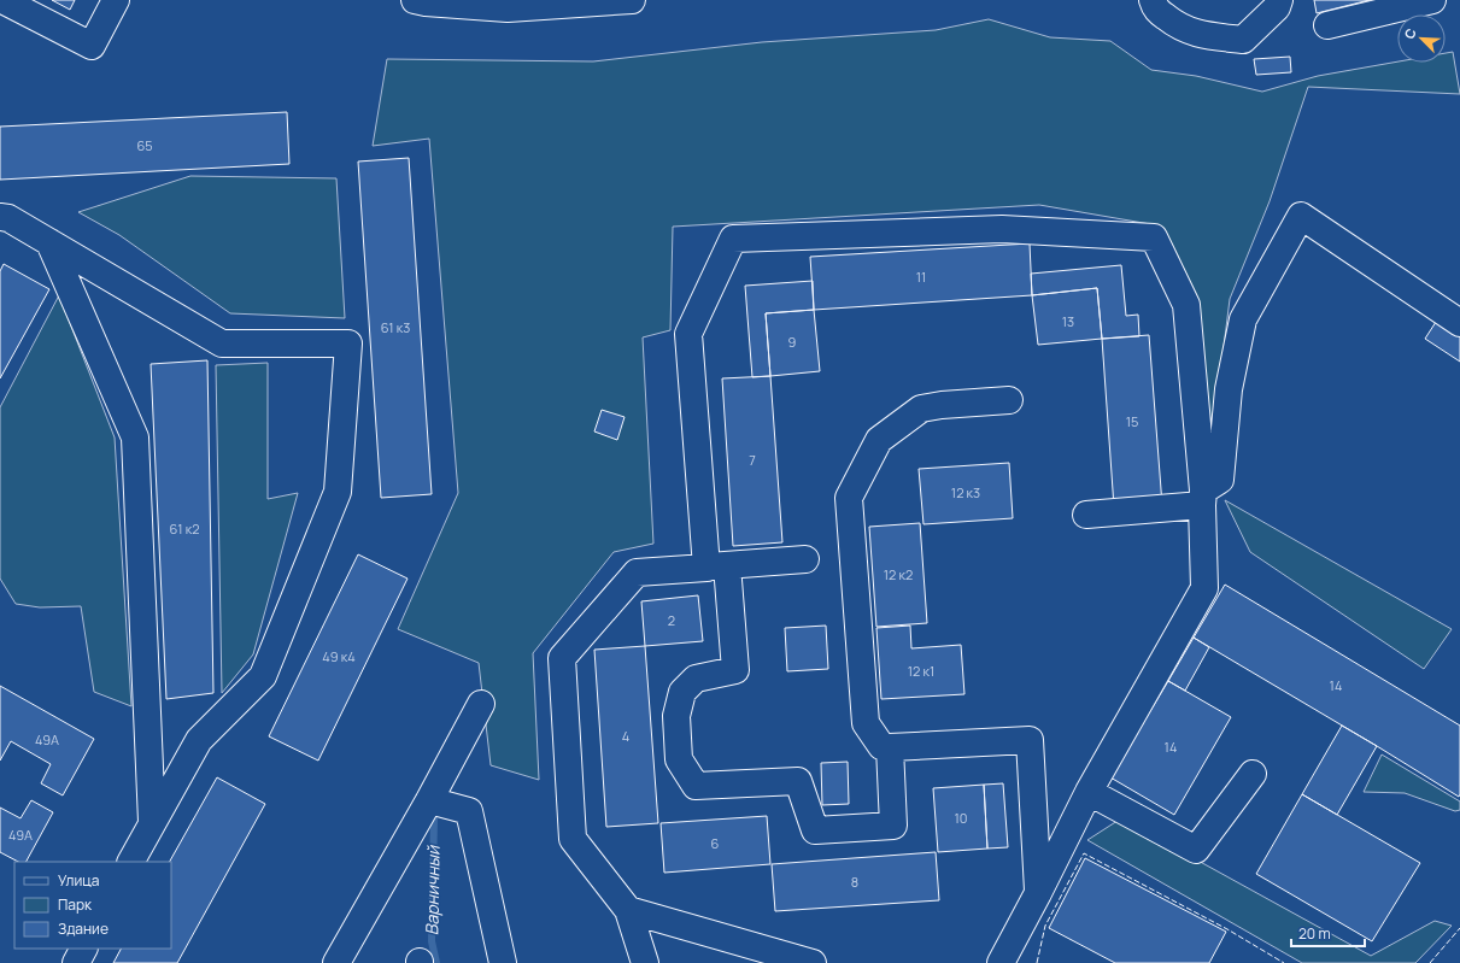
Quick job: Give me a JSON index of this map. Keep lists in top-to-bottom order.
{
  "water": ["Варничный"],
  "house_numbers": [
    "65",
    "11",
    "13",
    "61 к3",
    "9",
    "15",
    "7",
    "12 к3",
    "61 к2",
    "12 к2",
    "2",
    "49 к4",
    "12 к1",
    "14",
    "4",
    "49А",
    "14",
    "10",
    "49А",
    "6",
    "8"
  ],
  "legend": ["Улица", "Парк", "Здание"],
  "scale_bar": "20 m",
  "north": "top left"
}
